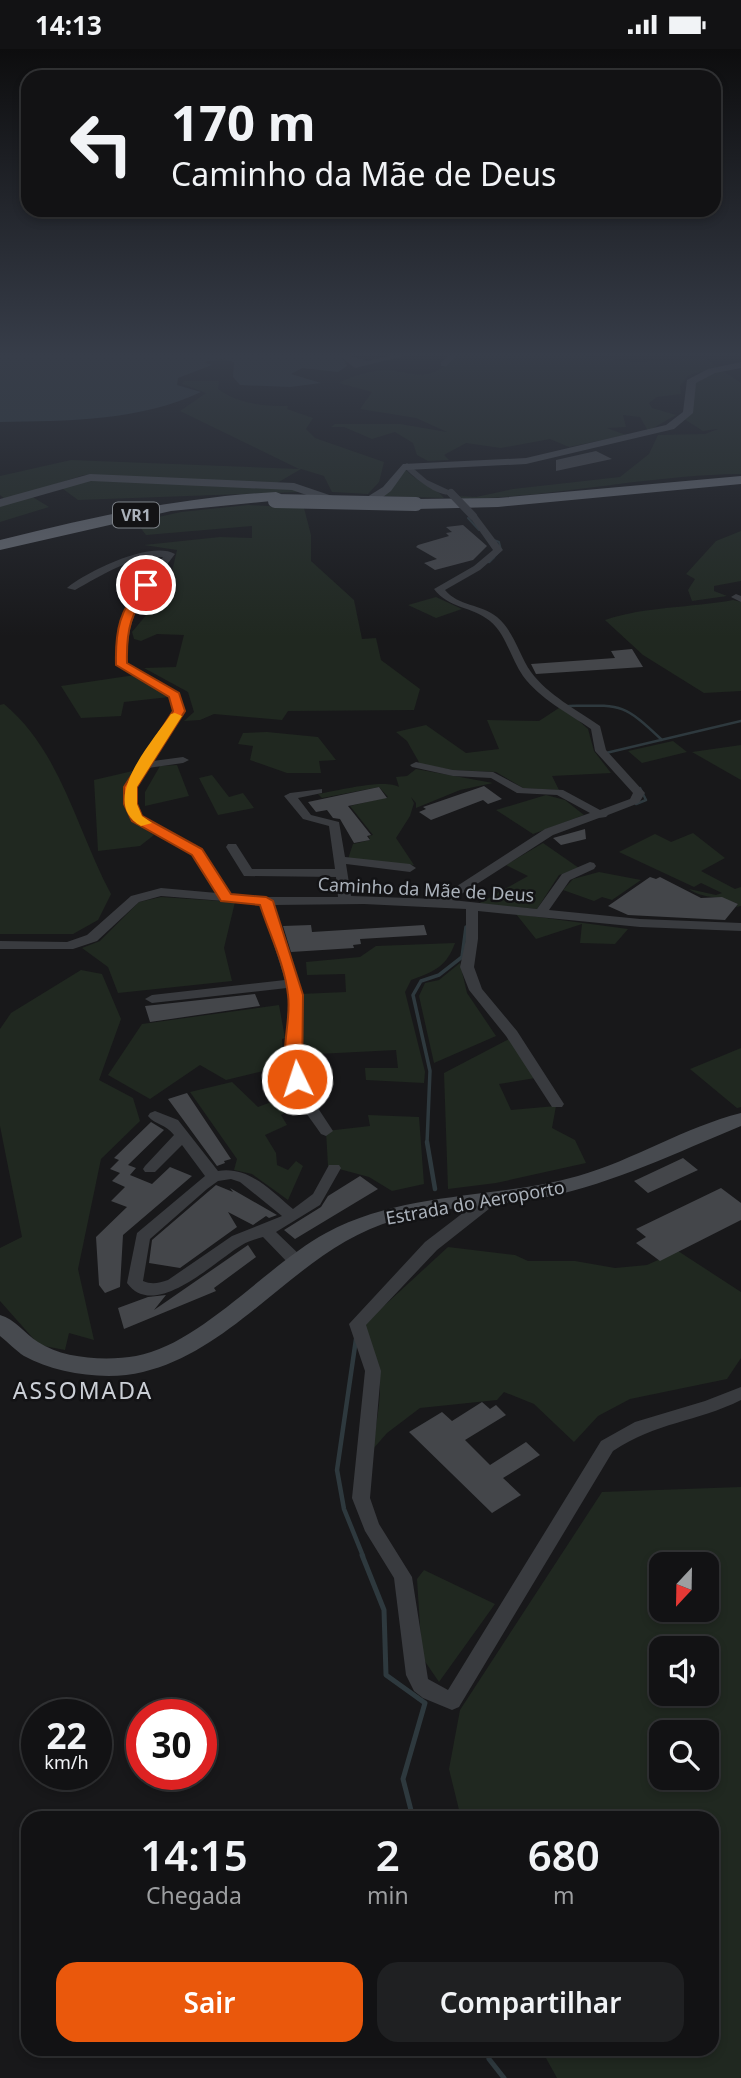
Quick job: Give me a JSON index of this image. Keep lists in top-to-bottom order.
{
  "streets": {
    "highway": ["VR1"],
    "street": ["Caminho da Mãe de Deus", "Estrada do Aeroporto"]
  },
  "districts": ["ASSOMADA"],
  "north": "bottom",
  "page": {
    "status": "14:13",
    "turn": ["170 m", "Caminho da Mãe de Deus"],
    "speed": "22 km/h",
    "limit": "30",
    "eta": [
      "14:15",
      "Chegada",
      "2",
      "min",
      "680",
      "m"
    ],
    "buttons": ["Sair", "Compartilhar"]
  }
}
